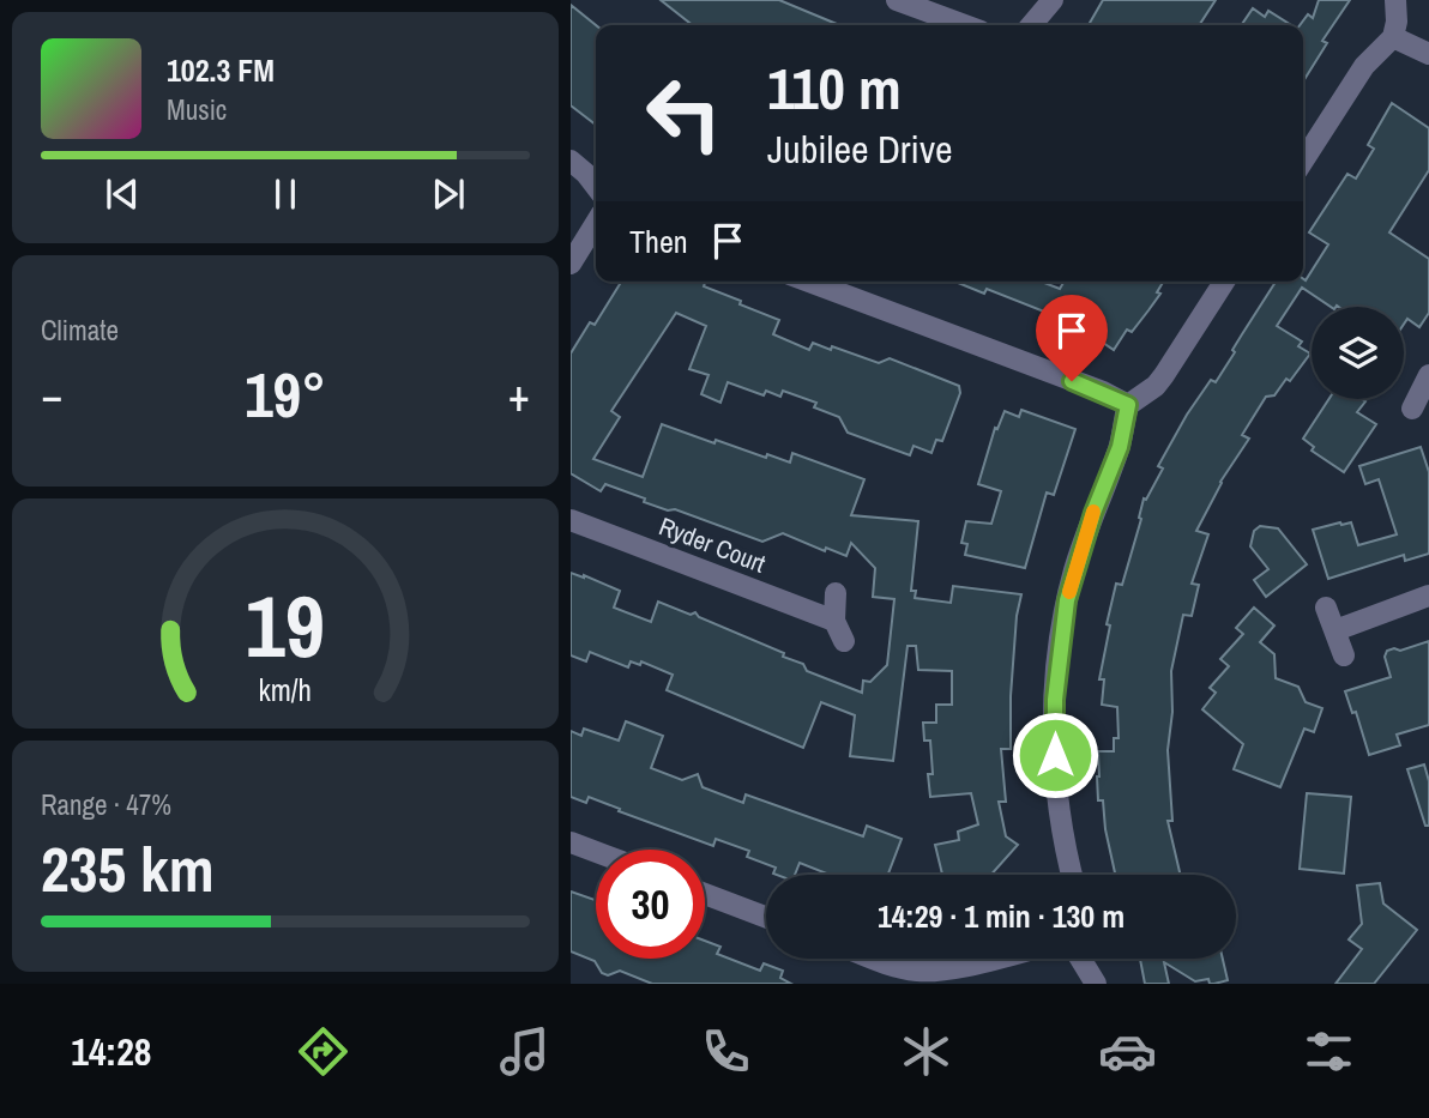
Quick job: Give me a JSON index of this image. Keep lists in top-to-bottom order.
{
  "streets": {
    "street": ["Ryder Court"]
  },
  "page": {
    "turn": ["110 m", "Jubilee Drive"],
    "song": ["102.3 FM", "Music"],
    "then": "Then",
    "tile": [
      "Climate",
      ["Range · 47%", "235 km"]
    ],
    "heat": ["−", "19°", "+"],
    "limit": "30",
    "trip": "14:29 · 1 min · 130 m",
    "tabs": "14:28",
    "gauge": ["19", "km/h"]
  }
}
